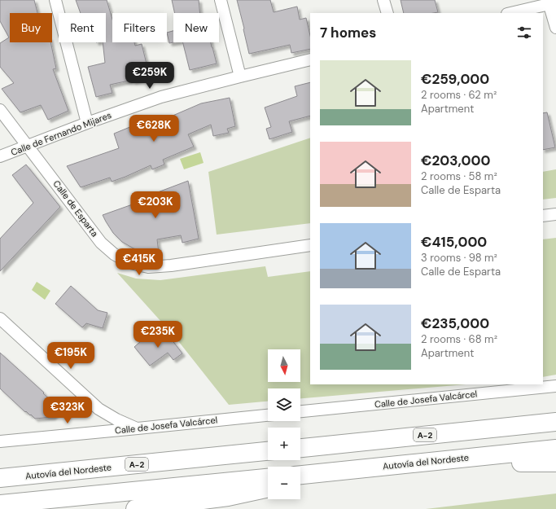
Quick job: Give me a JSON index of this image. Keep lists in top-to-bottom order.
{
  "streets": {
    "highway": ["A-2", "Autovía del Nordeste"],
    "street": ["Calle de Fernando Mijares", "Calle de Esparta", "Calle de Josefa Valcárcel"]
  },
  "crossings": [
    ["Calle de Fernando Mijares", "Calle de Esparta"]
  ],
  "north": "bottom",
  "page": {
    "chip": [
      "Buy",
      "Rent",
      "Filters",
      "New"
    ],
    "heading": "7 homes",
    "list": [
      {
        "name": "€259,000",
        "note": "2 rooms · 62 m² · Apartment"
      },
      {
        "name": "€203,000",
        "note": "2 rooms · 58 m² · Calle de Esparta"
      },
      {
        "name": "€415,000",
        "note": "3 rooms · 98 m² · Calle de Esparta"
      },
      {
        "name": "€235,000",
        "note": "2 rooms · 68 m² · Apartment"
      }
    ],
    "price": [
      "€259K",
      "€628K",
      "€203K",
      "€415K",
      "€235K",
      "€195K",
      "€323K"
    ],
    "map_buttons": ["+", "−"]
  }
}
